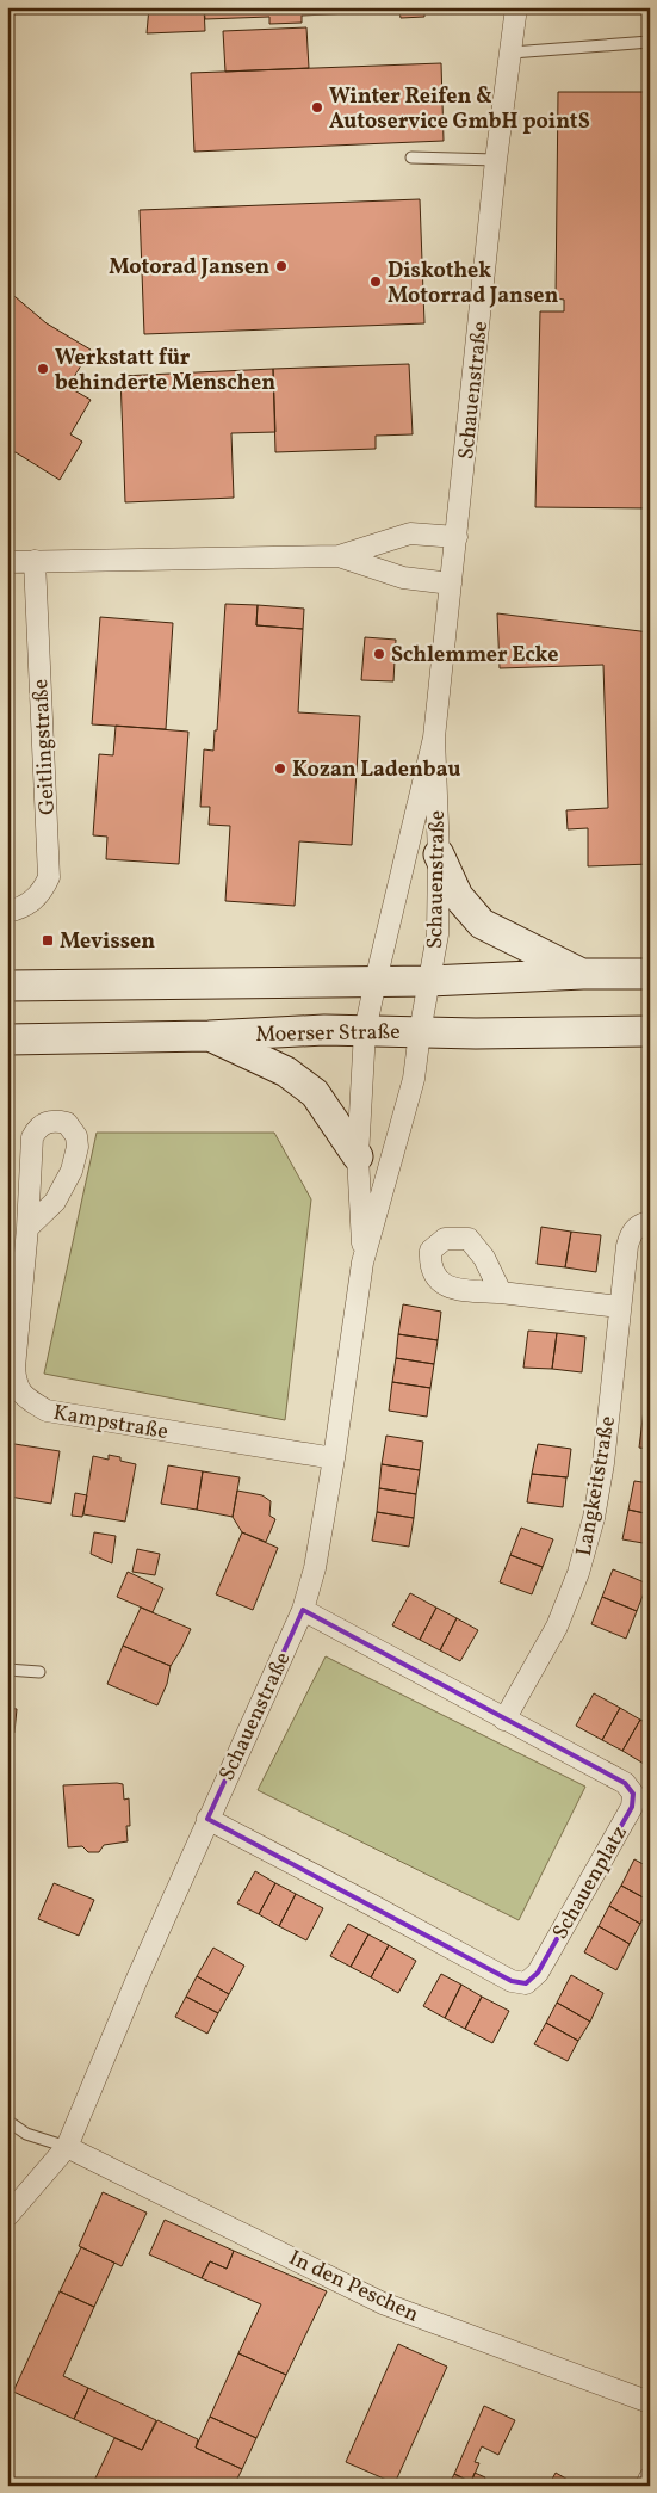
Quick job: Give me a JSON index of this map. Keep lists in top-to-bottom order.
{
  "streets": {
    "main road": ["Moerser Straße"],
    "street": [
      "Schauenstraße",
      "Geitlingstraße",
      "Kampstraße",
      "Langkeitstraße",
      "Schauenplatz",
      "In den Peschen"
    ]
  },
  "crossings": [
    ["Schauenstraße", "Moerser Straße"],
    ["Schauenstraße", "Kampstraße"],
    ["Schauenstraße", "Schauenplatz"],
    ["Schauenstraße", "In den Peschen"],
    ["Langkeitstraße", "Schauenplatz"]
  ],
  "places": {
    "other": [
      "Winter Reifen & Autoservice GmbH pointS",
      "Motorad Jansen",
      "Diskothek Motorrad Jansen",
      "Werkstatt für behinderte Menschen",
      "Schlemmer Ecke",
      "Kozan Ladenbau"
    ],
    "transit": ["Mevissen"]
  }
}
